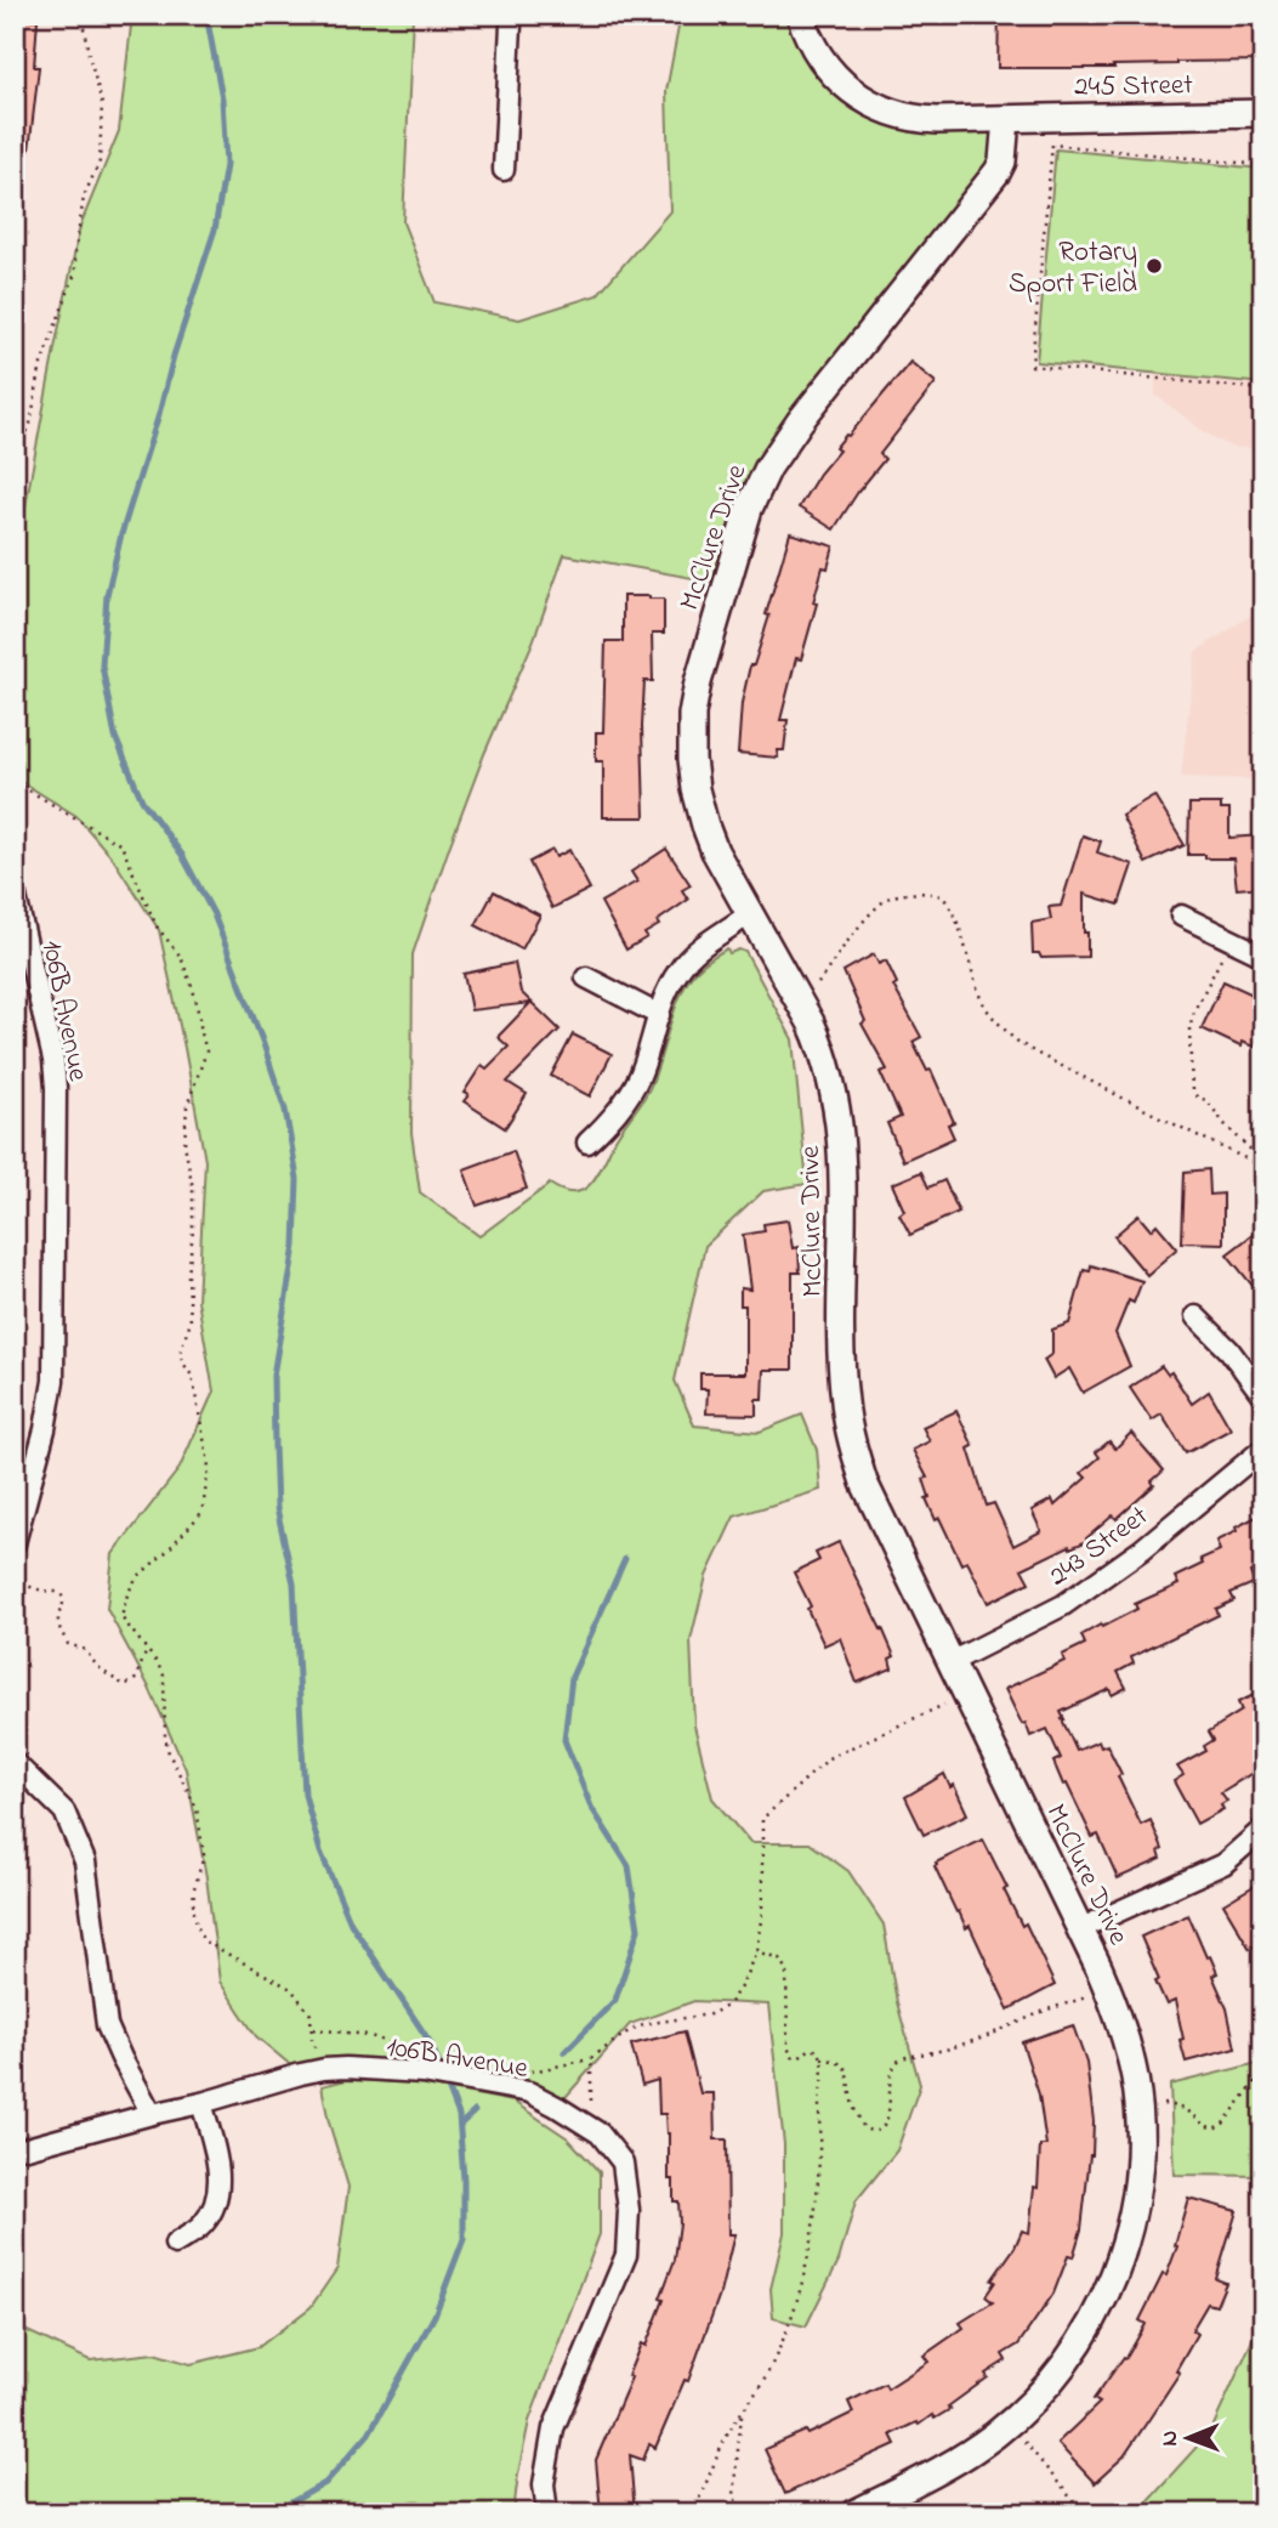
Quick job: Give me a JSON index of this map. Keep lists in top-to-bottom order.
{
  "streets": {
    "street": [
      "245 Street",
      "McClure Drive",
      "106B Avenue",
      "243 Street"
    ]
  },
  "crossings": [
    ["245 Street", "McClure Drive"],
    ["McClure Drive", "243 Street"]
  ],
  "places": ["Rotary Sport Field"],
  "north": "left"
}
